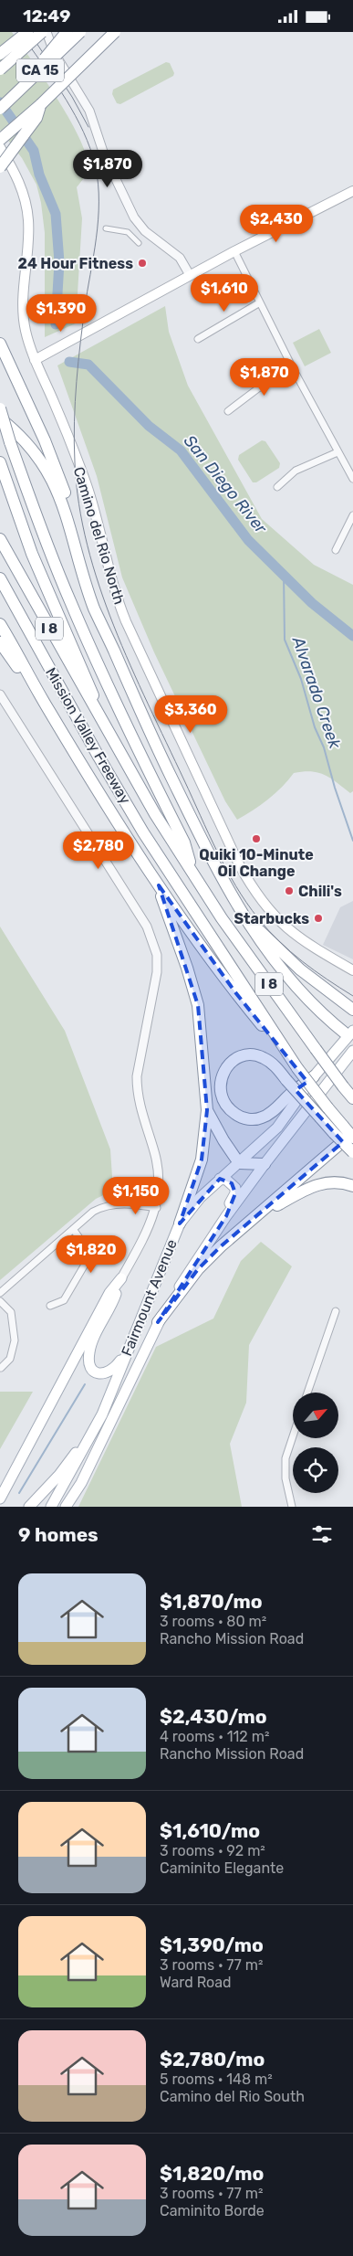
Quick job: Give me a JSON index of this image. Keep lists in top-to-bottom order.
{
  "streets": {
    "highway": ["CA 15", "I 8", "Mission Valley Freeway"],
    "main road": ["Camino del Rio North", "Fairmount Avenue"]
  },
  "water": ["San Diego River", "Alvarado Creek"],
  "places": [
    "24 Hour Fitness",
    "Quiki 10-Minute Oil Change",
    "Chili's",
    "Starbucks"
  ],
  "north": "top right",
  "page": {
    "status": "12:49",
    "price": [
      "$1,870",
      "$2,430",
      "$1,610",
      "$1,390",
      "$1,870",
      "$3,360",
      "$2,780",
      "$1,150",
      "$1,820"
    ],
    "heading": "9 homes",
    "list": [
      {
        "name": "$1,870/mo",
        "note": "3 rooms · 80 m² · Rancho Mission Road"
      },
      {
        "name": "$2,430/mo",
        "note": "4 rooms · 112 m² · Rancho Mission Road"
      },
      {
        "name": "$1,610/mo",
        "note": "3 rooms · 92 m² · Caminito Elegante"
      },
      {
        "name": "$1,390/mo",
        "note": "3 rooms · 77 m² · Ward Road"
      },
      {
        "name": "$2,780/mo",
        "note": "5 rooms · 148 m² · Camino del Rio South"
      },
      {
        "name": "$1,820/mo",
        "note": "3 rooms · 77 m² · Caminito Borde"
      }
    ]
  }
}
